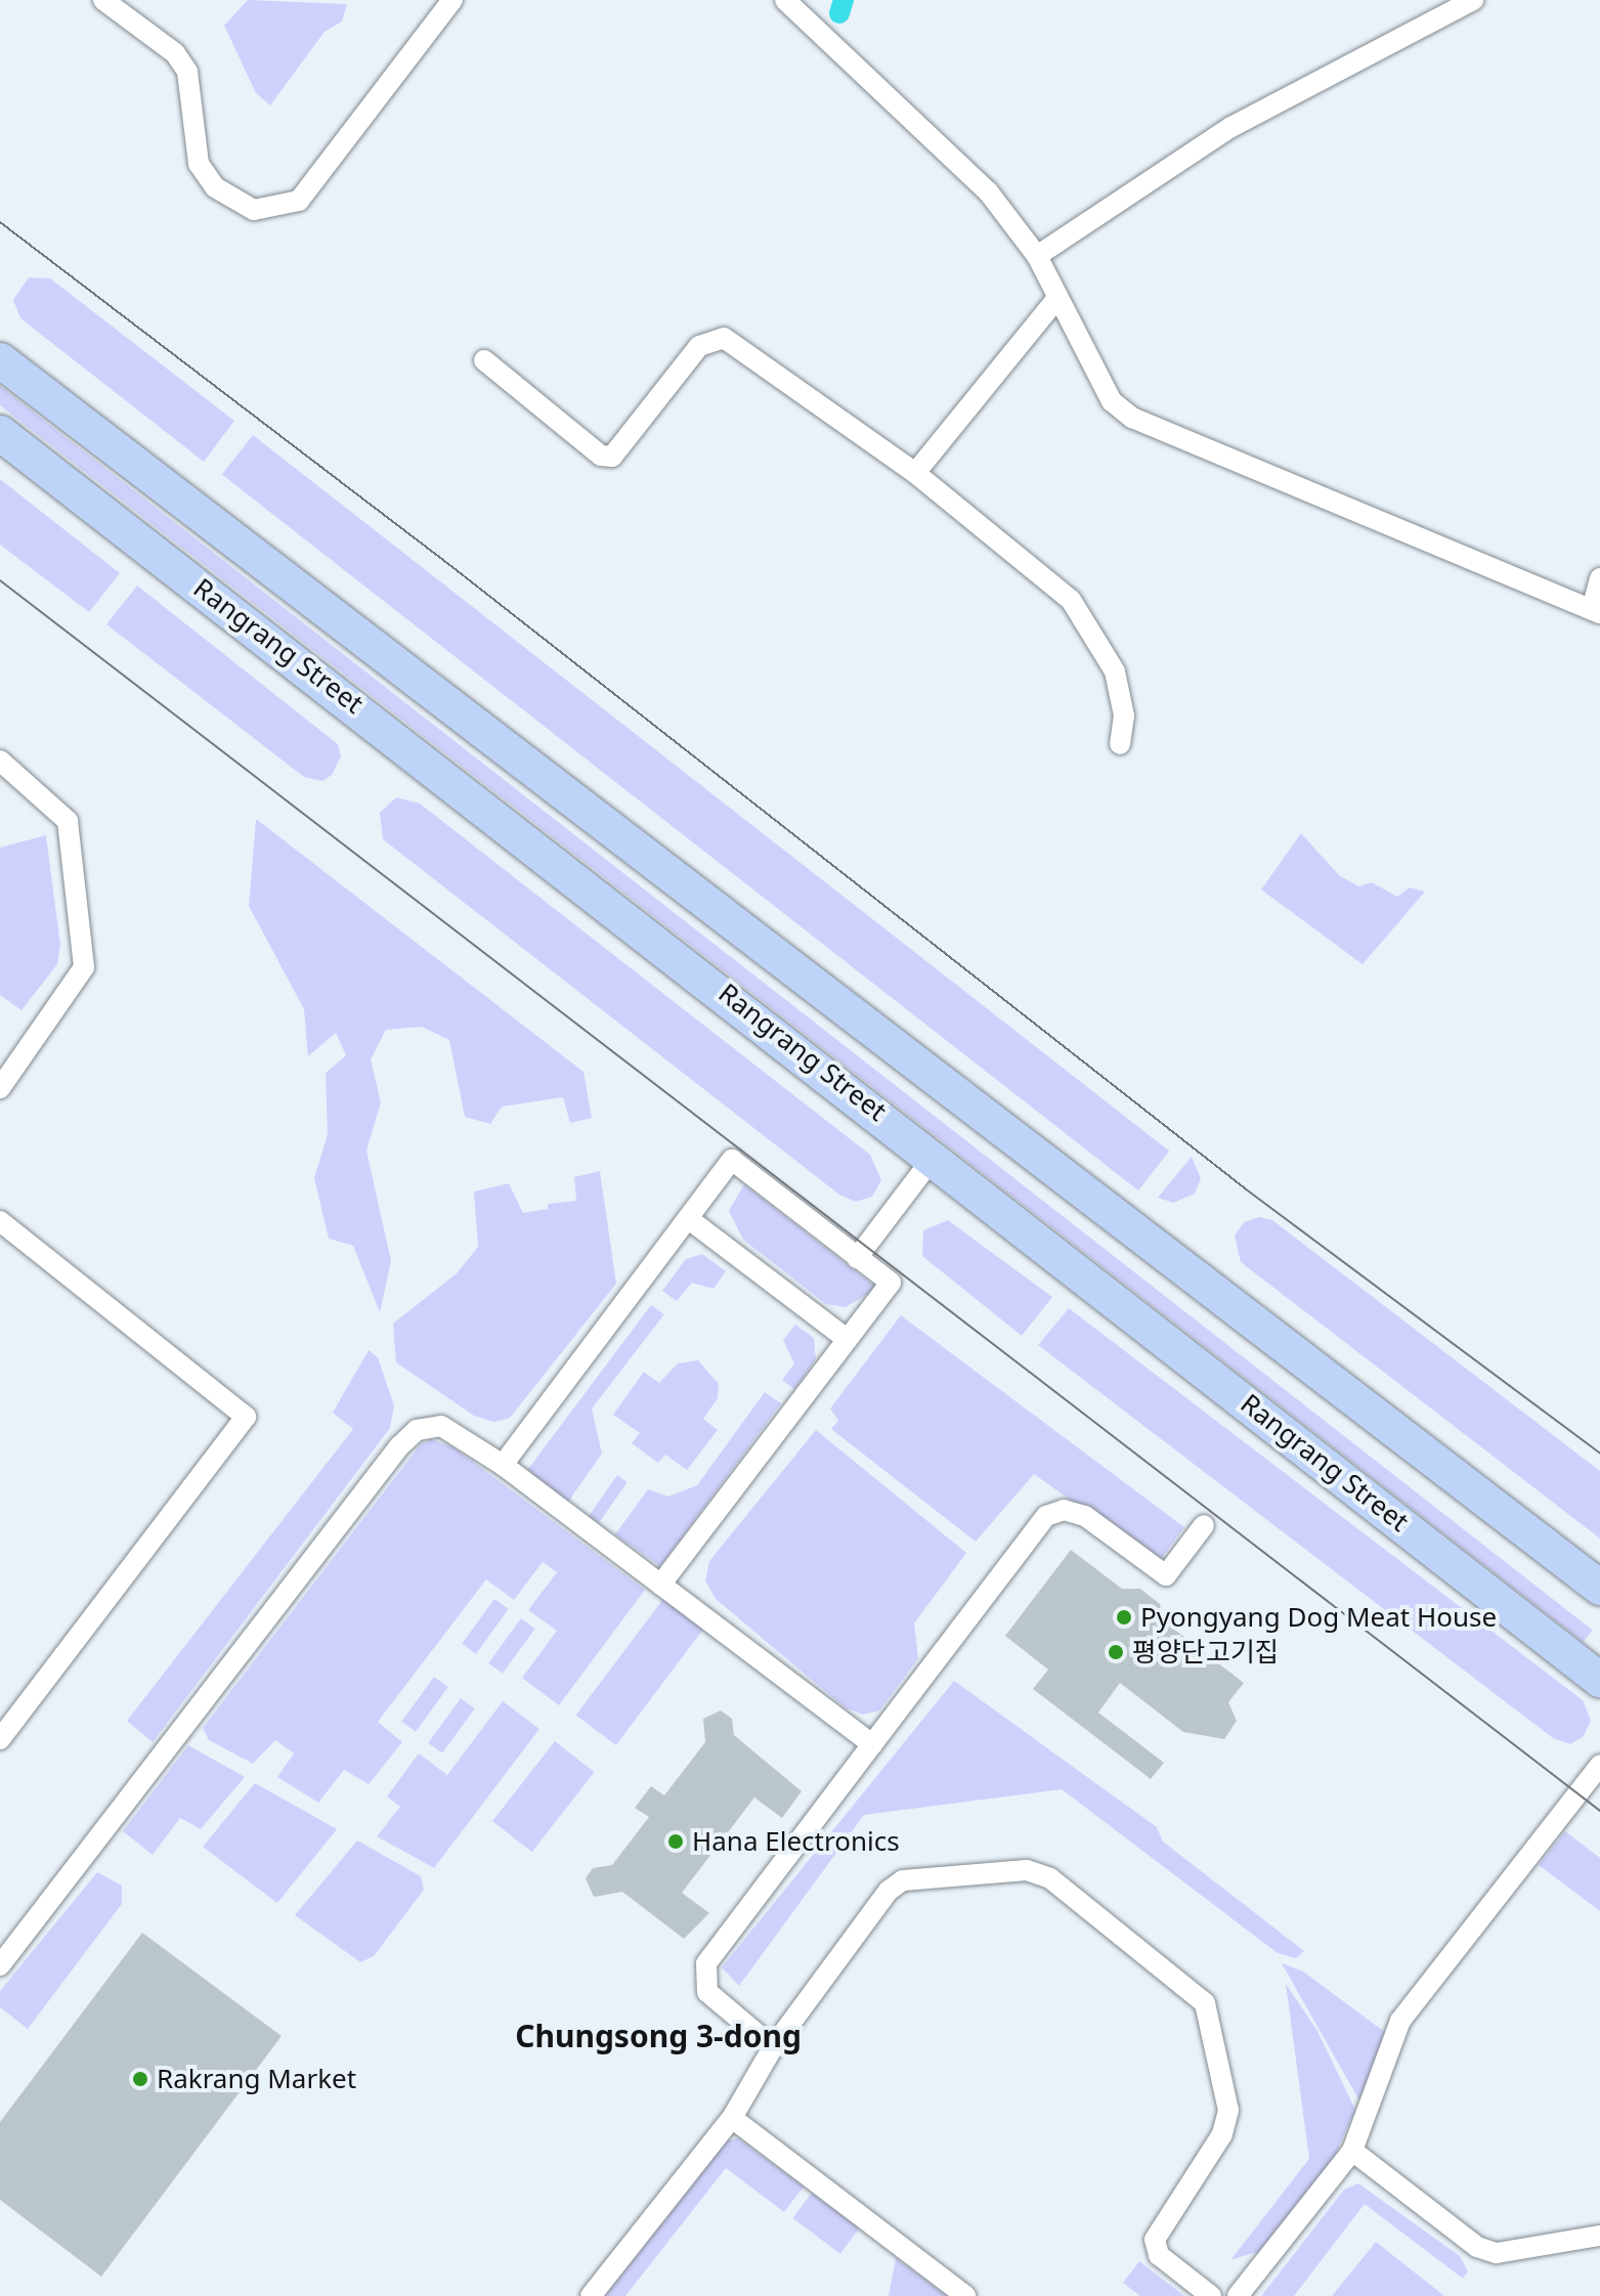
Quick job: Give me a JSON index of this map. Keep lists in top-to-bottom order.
{
  "streets": {
    "main road": ["Rangrang Street"]
  },
  "districts": ["Chungsong 3-dong"],
  "places": [
    "Pyongyang Dog Meat House",
    "평양단고기집",
    "Hana Electronics",
    "Rakrang Market"
  ]
}
